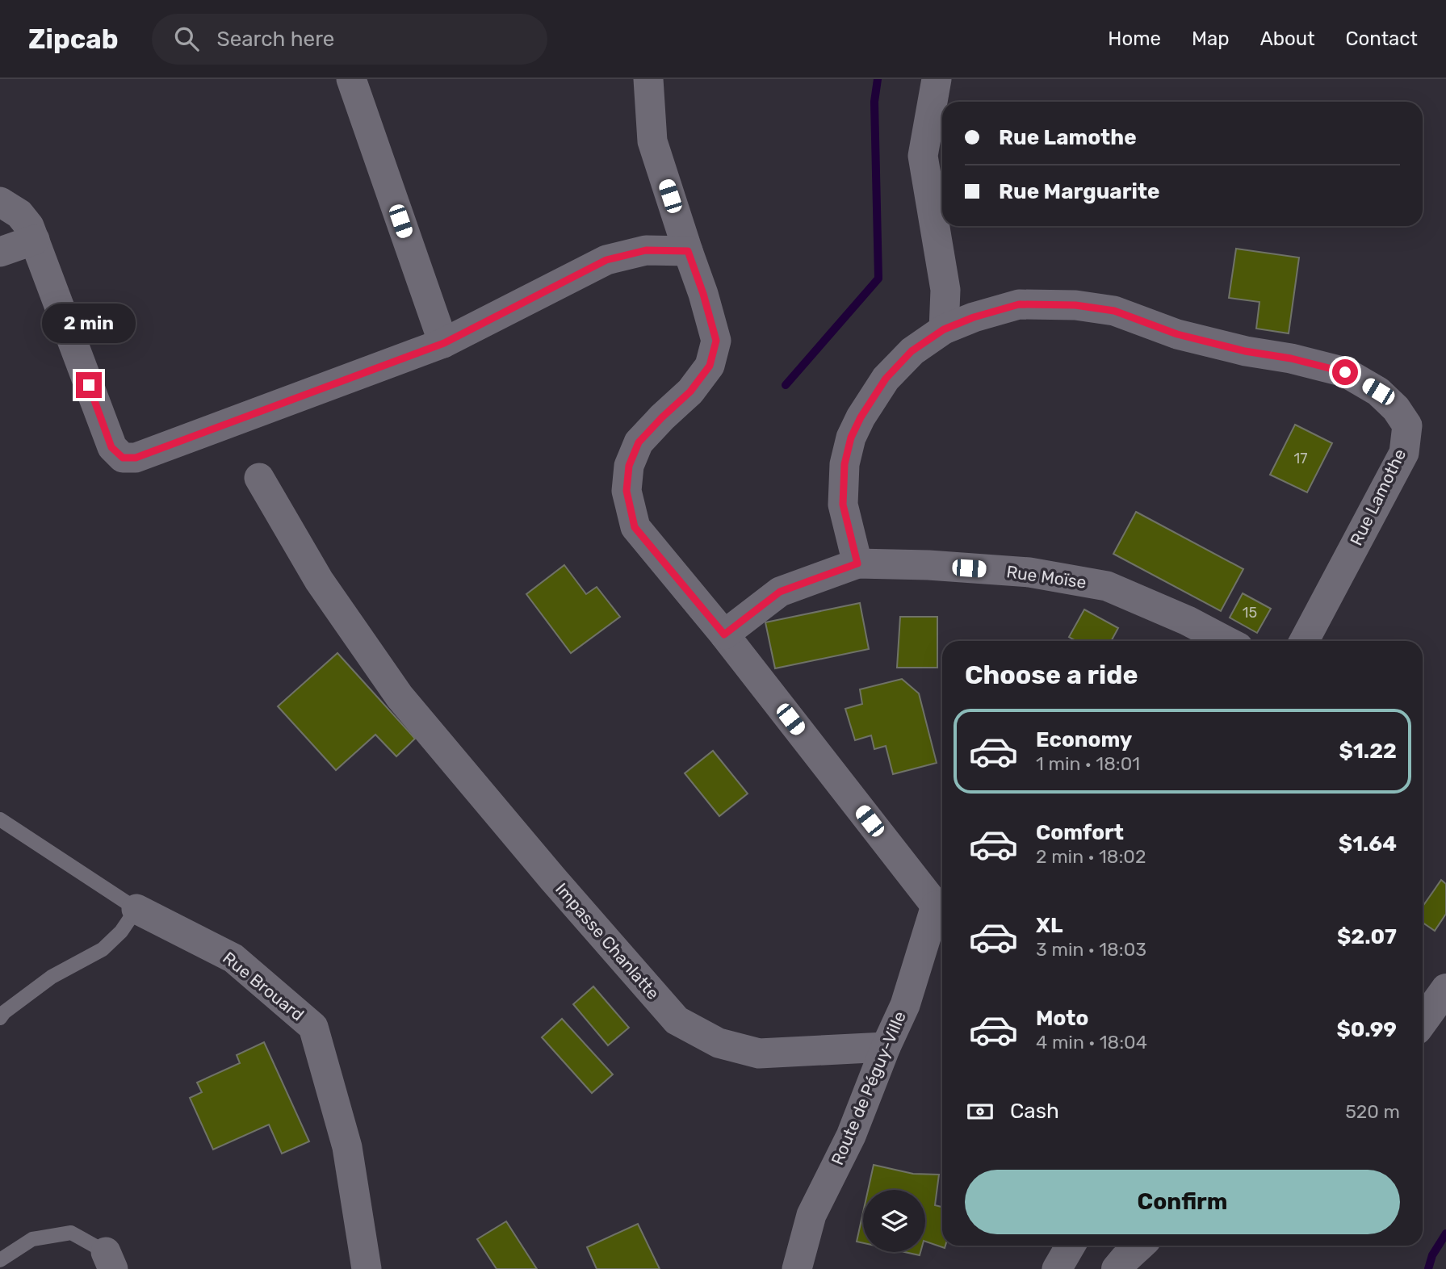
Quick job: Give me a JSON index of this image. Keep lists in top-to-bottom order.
{
  "streets": {
    "street": [
      "Rue Lamothe",
      "Rue Moïse",
      "Impasse Chanlatte",
      "Rue Brouard",
      "Route de Péguy-Ville"
    ]
  },
  "crossings": [
    ["Rue Lamothe", "Rue Moïse"],
    ["Impasse Chanlatte", "Route de Péguy-Ville"]
  ],
  "house_numbers": ["17", "15"],
  "page": {
    "header": "Zipcab",
    "search": "Search here",
    "nav": [
      "Home",
      "Map",
      "About",
      "Contact"
    ],
    "banner": ["Rue Lamothe", "Rue Marguarite"],
    "bubble": "2 min",
    "heading": "Choose a ride",
    "list": [
      {
        "name": "Economy",
        "note": "1 min · 18:01",
        "value": "$1.22"
      },
      {
        "name": "Comfort",
        "note": "2 min · 18:02",
        "value": "$1.64"
      },
      {
        "name": "XL",
        "note": "3 min · 18:03",
        "value": "$2.07"
      },
      {
        "name": "Moto",
        "note": "4 min · 18:04",
        "value": "$0.99"
      }
    ],
    "pay": ["Cash", "520 m"],
    "buttons": "Confirm"
  }
}
